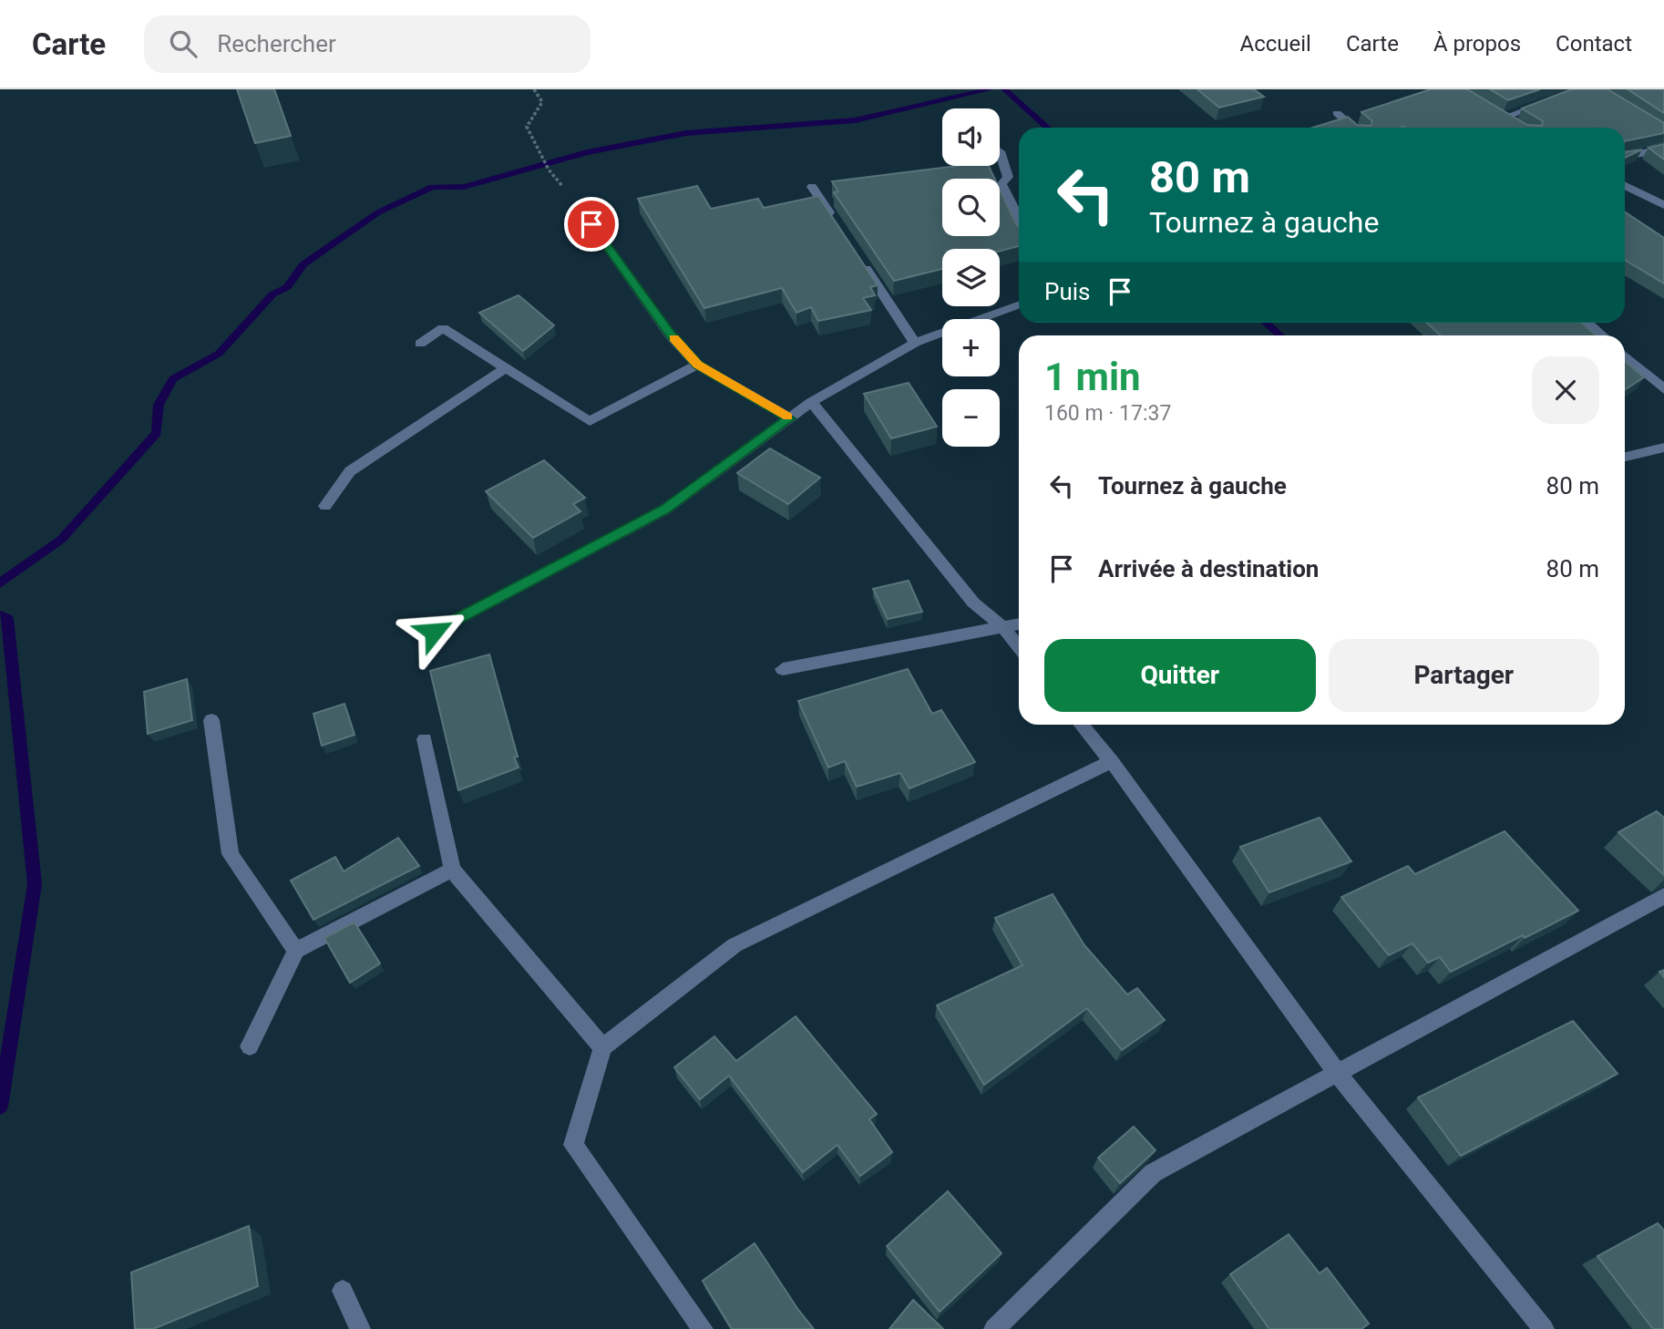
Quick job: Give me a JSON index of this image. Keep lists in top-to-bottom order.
{
  "page": {
    "header": "Carte",
    "search": "Rechercher",
    "nav": [
      "Accueil",
      "Carte",
      "À propos",
      "Contact"
    ],
    "map_buttons": ["+", "−"],
    "turn": ["80 m", "Tournez à gauche"],
    "then": "Puis",
    "heading": ["1 min", "160 m · 17:37"],
    "list": [
      {
        "name": "Tournez à gauche",
        "value": "80 m"
      },
      {
        "name": "Arrivée à destination",
        "value": "80 m"
      }
    ],
    "buttons": ["Quitter", "Partager"]
  }
}
